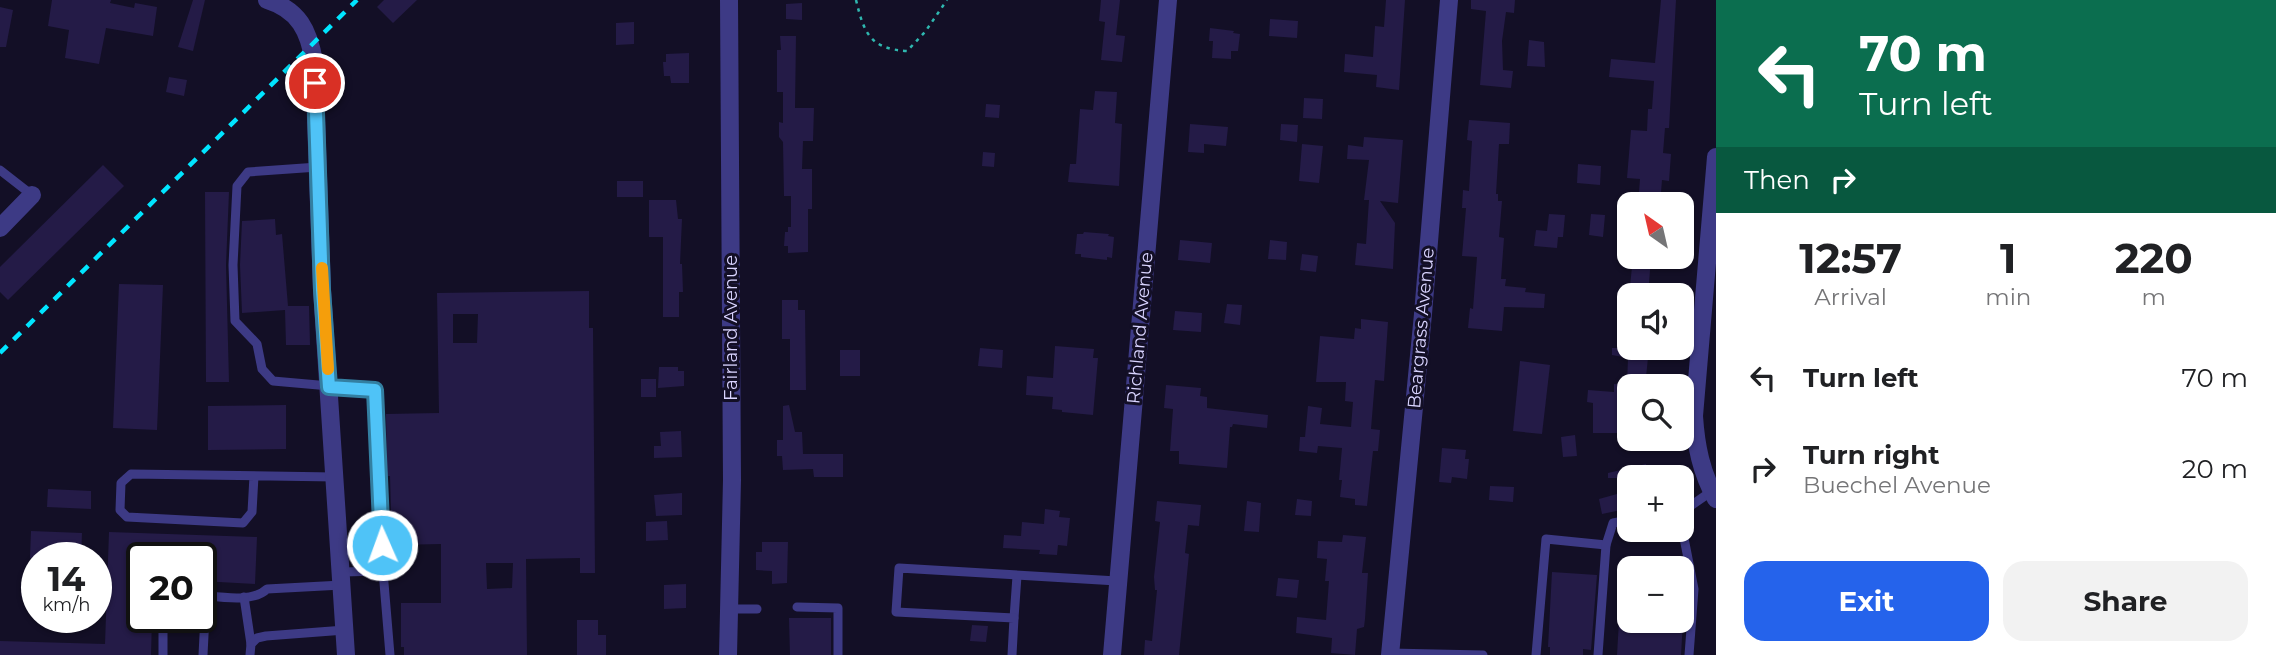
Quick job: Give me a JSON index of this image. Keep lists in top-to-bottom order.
{
  "streets": {
    "street": ["Fairland Avenue", "Richland Avenue", "Beargrass Avenue"]
  },
  "north": "top left",
  "page": {
    "turn": ["70 m", "Turn left"],
    "then": "Then",
    "map_buttons": ["+", "−"],
    "eta": [
      "12:57",
      "Arrival",
      "1",
      "min",
      "220",
      "m"
    ],
    "list": [
      {
        "name": "Turn left",
        "value": "70 m"
      },
      {
        "name": "Turn right",
        "note": "Buechel Avenue",
        "value": "20 m"
      }
    ],
    "speed": "14 km/h",
    "limit": "20",
    "buttons": ["Exit", "Share"]
  }
}
